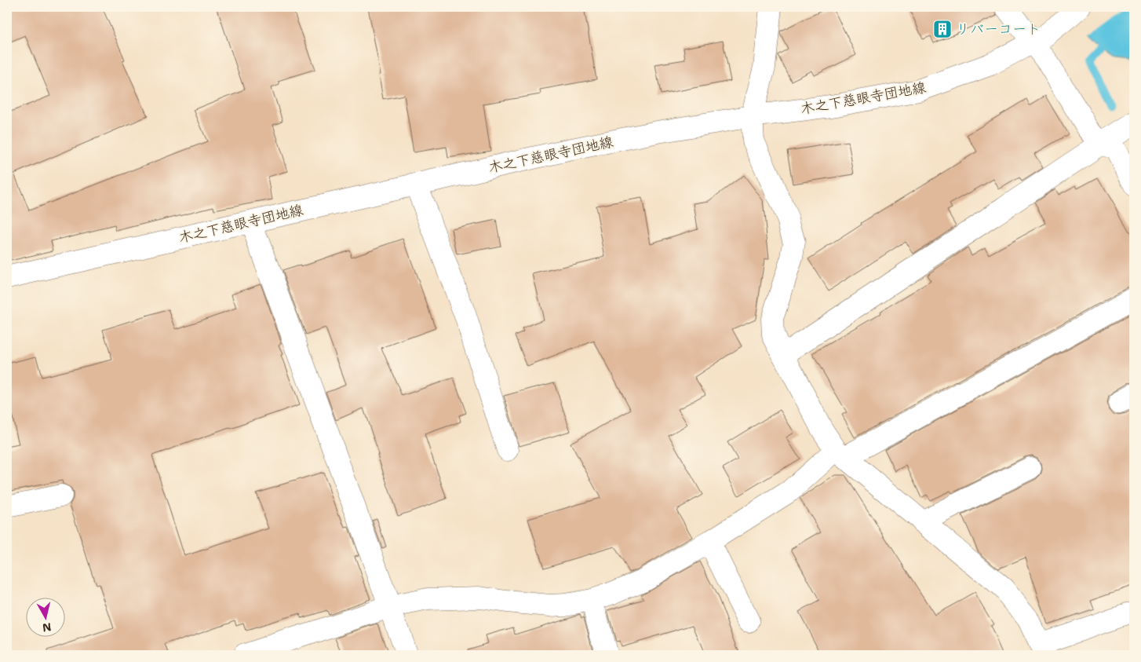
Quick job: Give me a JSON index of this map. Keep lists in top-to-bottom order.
{
  "streets": {
    "street": ["木之下慈眼寺団地線"]
  },
  "places": {
    "building": ["リバーコート"]
  },
  "north": "bottom"
}
